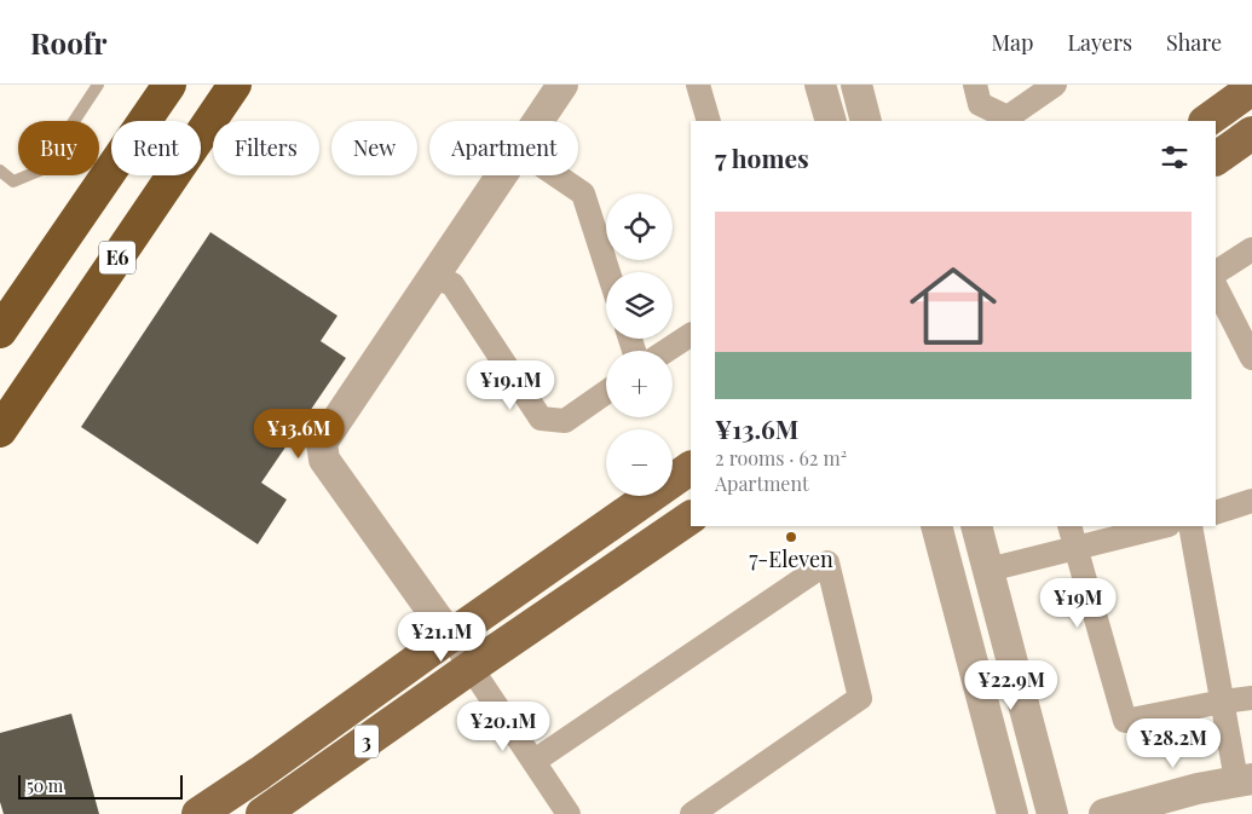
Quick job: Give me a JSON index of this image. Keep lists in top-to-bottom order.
{
  "streets": {
    "highway": ["E6"],
    "main road": ["3"]
  },
  "places": ["7-Eleven"],
  "scale_bar": "50 m",
  "page": {
    "header": "Roofr",
    "nav": ["Map", "Layers", "Share"],
    "chip": [
      "Buy",
      "Rent",
      "Filters",
      "New",
      "Apartment"
    ],
    "heading": "7 homes",
    "map_buttons": ["+", "−"],
    "list": [
      {
        "name": "¥13.6M",
        "note": "2 rooms · 62 m² · Apartment"
      }
    ],
    "price": [
      "¥19.1M",
      "¥13.6M",
      "¥19M",
      "¥21.1M",
      "¥22.9M",
      "¥20.1M",
      "¥28.2M"
    ],
    "scale": "50 m"
  }
}
